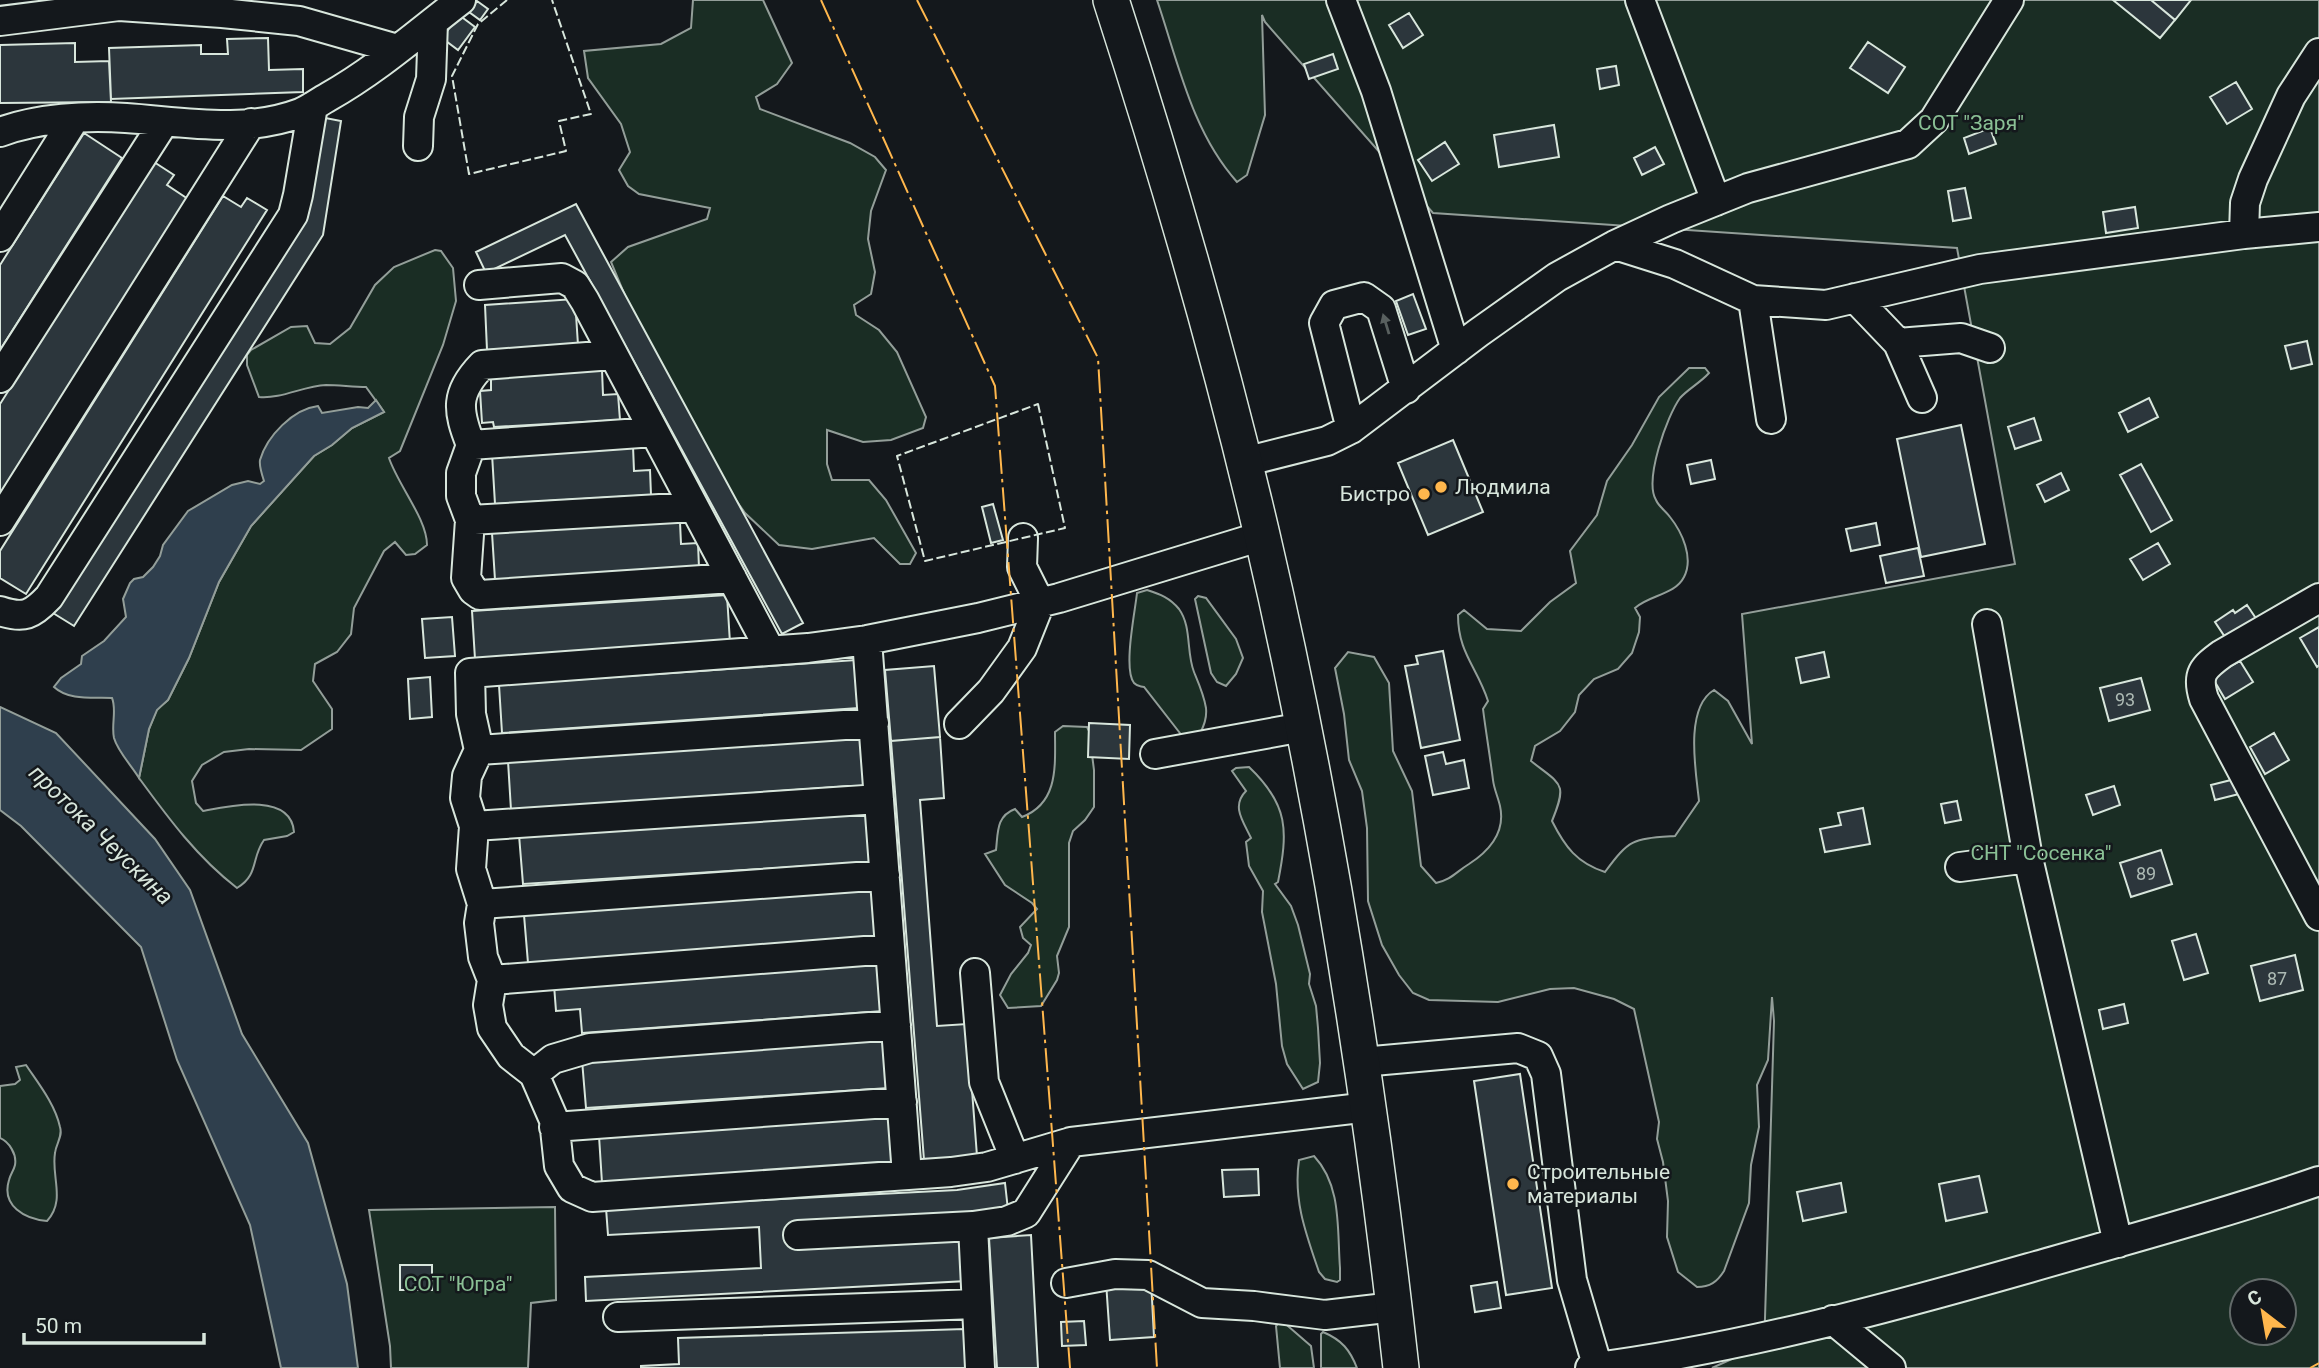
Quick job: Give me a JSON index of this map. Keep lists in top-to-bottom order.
{
  "water": ["протока Чеускина"],
  "parks": ["СОТ \"Заря\"", "СНТ \"Сосенка\"", "СОТ \"Югра\""],
  "places": ["Людмила", "Бистро", "Строительные материалы"],
  "house_numbers": ["93", "89", "87"],
  "scale_bar": "50 m",
  "north": "top left"
}
